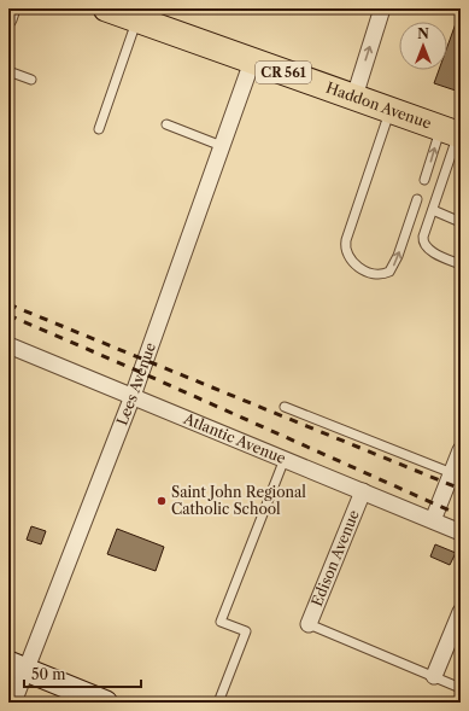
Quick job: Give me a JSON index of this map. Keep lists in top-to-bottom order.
{
  "streets": {
    "main road": ["CR 561", "Haddon Avenue"],
    "street": ["Lees Avenue", "Atlantic Avenue", "Edison Avenue"]
  },
  "crossings": [
    ["Haddon Avenue", "Lees Avenue"],
    ["Lees Avenue", "Atlantic Avenue"],
    ["Atlantic Avenue", "Edison Avenue"]
  ],
  "places": ["Saint John Regional Catholic School"],
  "scale_bar": "50 m",
  "north": "top"
}
